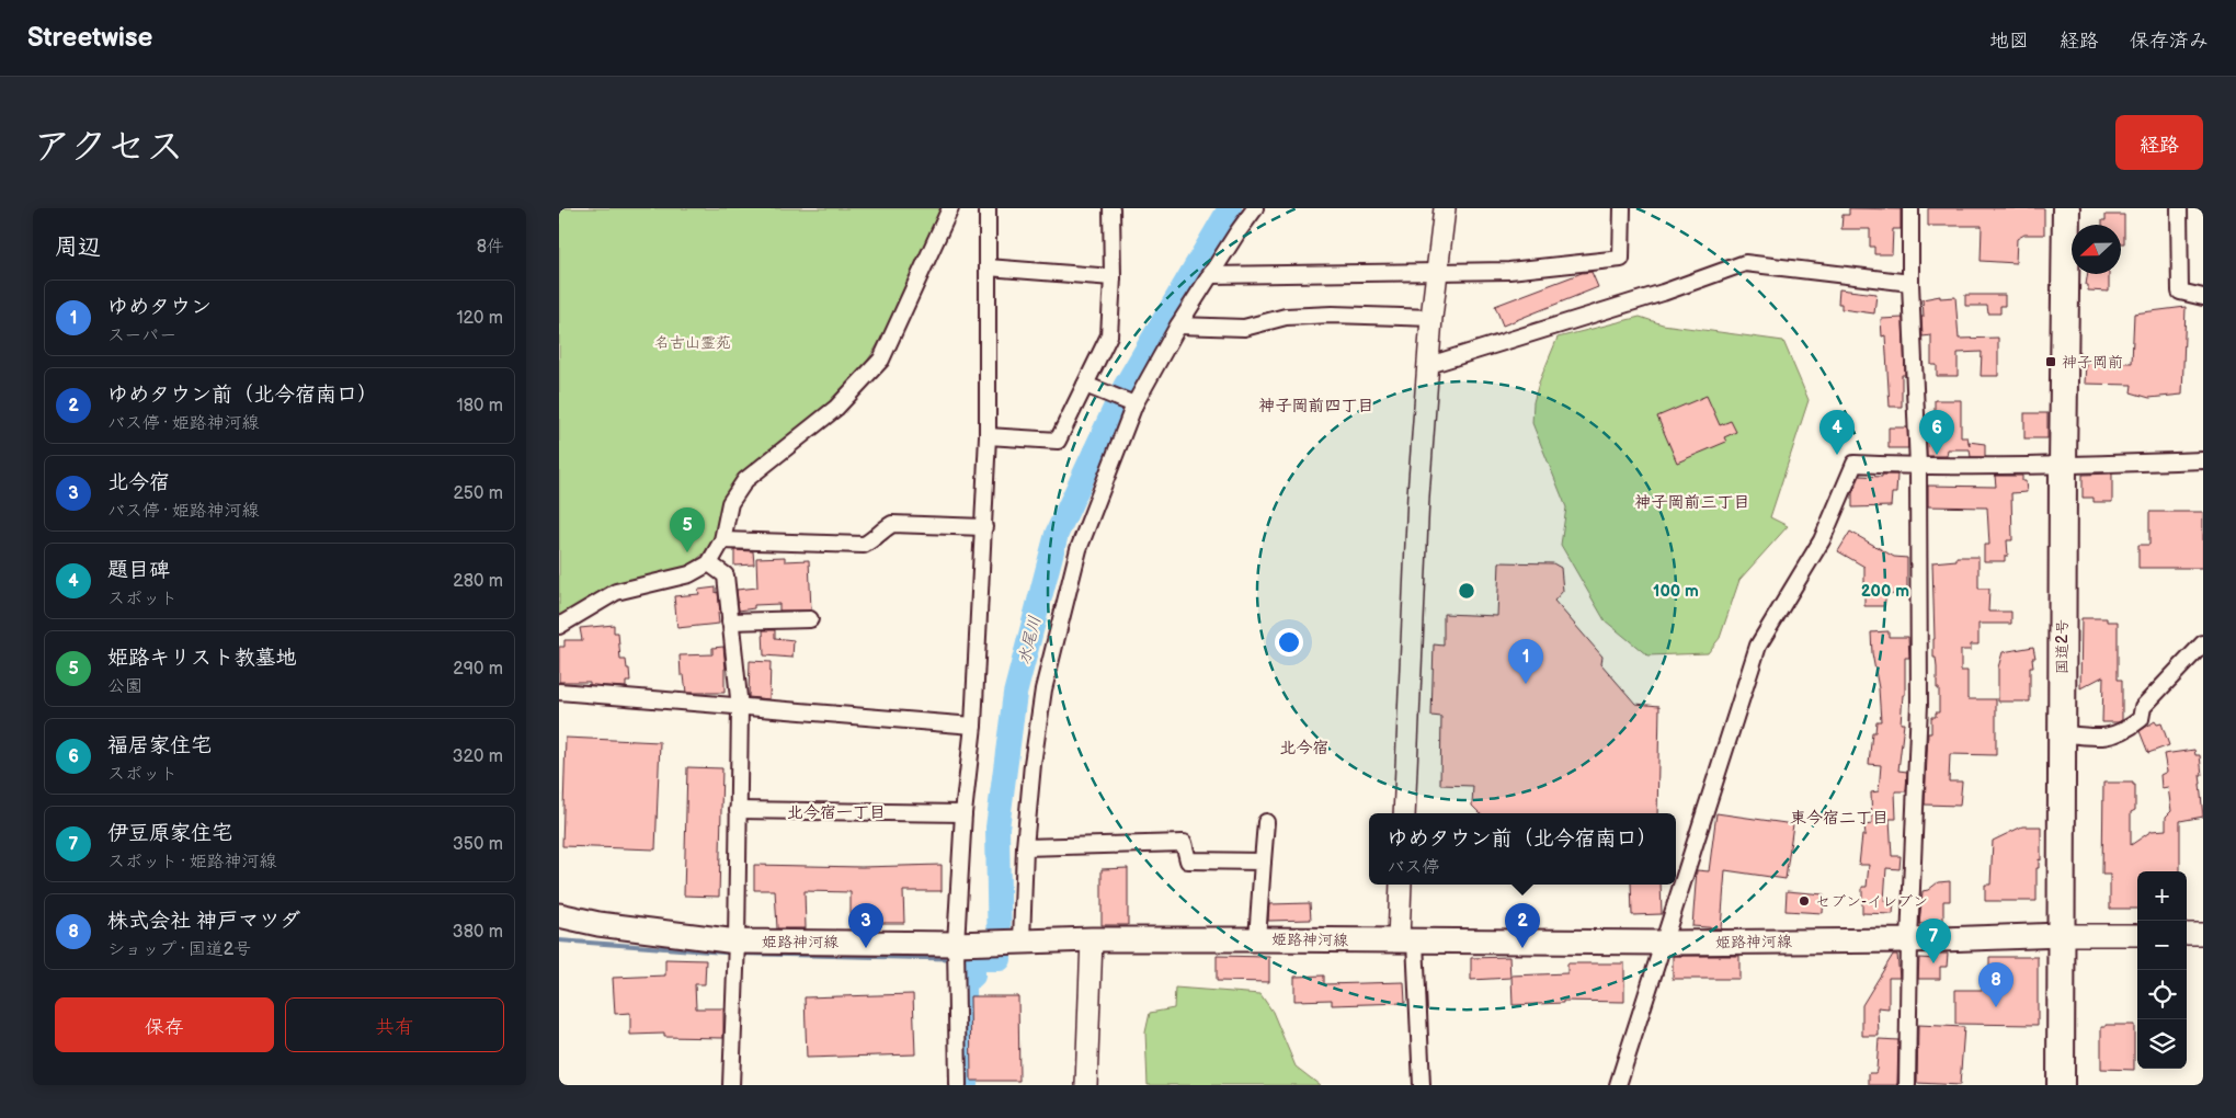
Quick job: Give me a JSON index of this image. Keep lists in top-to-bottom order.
{
  "streets": {
    "highway": ["国道2号"],
    "main road": ["姫路神河線"]
  },
  "crossings": [
    ["国道2号", "姫路神河線"]
  ],
  "districts": [
    "神子岡前四丁目",
    "神子岡前三丁目",
    "北今宿",
    "北今宿一丁目",
    "東今宿二丁目"
  ],
  "water": ["水尾川"],
  "parks": ["名古山霊苑"],
  "places": {
    "transit": ["神子岡前"],
    "other": ["セブン-イレブン"]
  },
  "north": "left",
  "page": {
    "header": "Streetwise",
    "nav": ["地図", "経路", "保存済み"],
    "title": "アクセス",
    "buttons": [
      "経路",
      ["保存", "共有"]
    ],
    "heading": ["周辺", "8件"],
    "list": [
      {
        "mark": "1",
        "name": "ゆめタウン",
        "note": "スーパー",
        "value": "120 m"
      },
      {
        "mark": "2",
        "name": "ゆめタウン前（北今宿南口）",
        "note": "バス停 · 姫路神河線",
        "value": "180 m"
      },
      {
        "mark": "3",
        "name": "北今宿",
        "note": "バス停 · 姫路神河線",
        "value": "250 m"
      },
      {
        "mark": "4",
        "name": "題目碑",
        "note": "スポット",
        "value": "280 m"
      },
      {
        "mark": "5",
        "name": "姫路キリスト教墓地",
        "note": "公園",
        "value": "290 m"
      },
      {
        "mark": "6",
        "name": "福居家住宅",
        "note": "スポット",
        "value": "320 m"
      },
      {
        "mark": "7",
        "name": "伊豆原家住宅",
        "note": "スポット · 姫路神河線",
        "value": "350 m"
      },
      {
        "mark": "8",
        "name": "株式会社 神戸マツダ",
        "note": "ショップ · 国道2号",
        "value": "380 m"
      }
    ],
    "pins": [
      "4",
      "6",
      "5",
      "1",
      "2",
      "3",
      "7",
      "8"
    ],
    "popup": ["ゆめタウン前（北今宿南口）", "バス停"],
    "map_buttons": ["+", "−"]
  },
  "rings": ["100 m", "200 m"]
}
